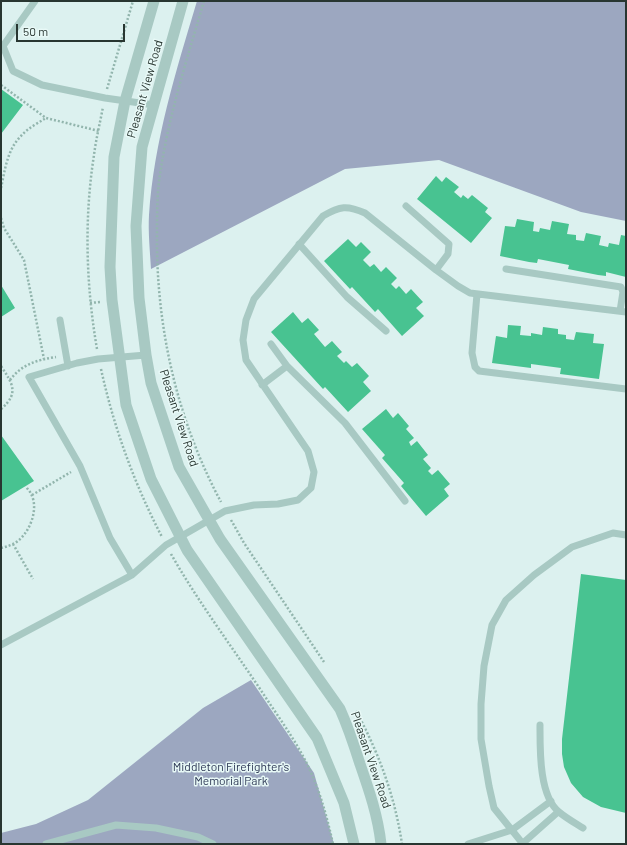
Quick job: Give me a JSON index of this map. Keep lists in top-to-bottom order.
{
  "streets": {
    "street": ["Pleasant View Road"]
  },
  "parks": ["Middleton Firefighter's Memorial Park"],
  "scale_bar": "50 m"
}
